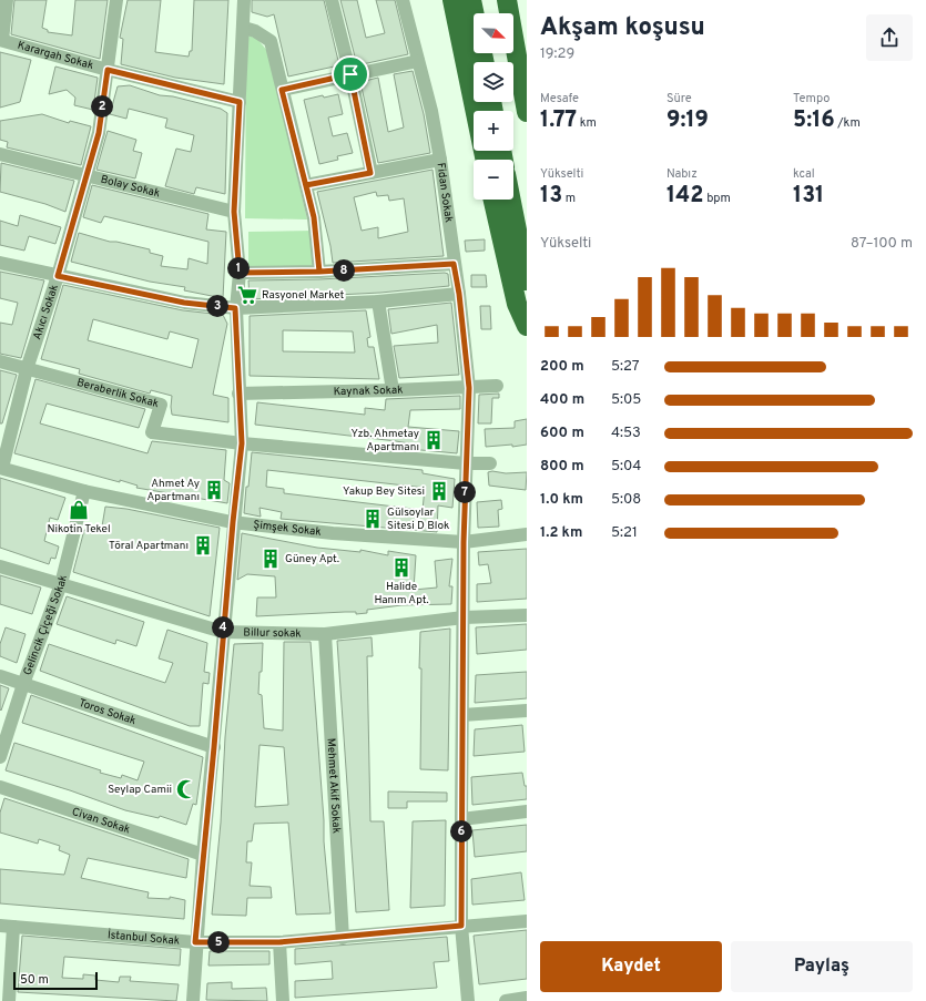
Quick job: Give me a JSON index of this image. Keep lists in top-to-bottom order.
{
  "streets": {
    "street": [
      "Karargah Sokak",
      "Bolay Sokak",
      "Fidan Sokak",
      "Akıcı Sokak",
      "Kaynak Sokak",
      "Beraberlik Sokak",
      "Şimşek Sokak",
      "Gelincik Çiçeği Sokak",
      "Billur sokak",
      "Toros Sokak",
      "Mehmet Akif Sokak",
      "Civan Sokak",
      "İstanbul Sokak"
    ]
  },
  "crossings": [
    ["Karargah Sokak", "Akıcı Sokak"],
    ["Bolay Sokak", "Akıcı Sokak"],
    ["Fidan Sokak", "Kaynak Sokak"],
    ["Fidan Sokak", "Beraberlik Sokak"],
    ["Fidan Sokak", "Şimşek Sokak"],
    ["Fidan Sokak", "Billur sokak"],
    ["Fidan Sokak", "İstanbul Sokak"],
    ["Akıcı Sokak", "Beraberlik Sokak"],
    ["Akıcı Sokak", "Şimşek Sokak"],
    ["Şimşek Sokak", "Gelincik Çiçeği Sokak"],
    ["Gelincik Çiçeği Sokak", "Billur sokak"],
    ["Gelincik Çiçeği Sokak", "Toros Sokak"],
    ["Billur sokak", "Mehmet Akif Sokak"],
    ["Mehmet Akif Sokak", "İstanbul Sokak"]
  ],
  "places": {
    "supermarket": ["Rasyonel Market"],
    "building": [
      "Yzb. Ahmetay Apartmanı",
      "Ahmet Ay Apartmanı",
      "Yakup Bey Sitesi",
      "Gülsoylar Sitesi D Blok",
      "Töral Apartmanı",
      "Güney Apt.",
      "Halide Hanım Apt."
    ],
    "shop": ["Nikotin Tekel"],
    "mosque": ["Seylap Camii"]
  },
  "scale_bar": "50 m",
  "north": "bottom right",
  "page": {
    "heading": ["Akşam koşusu", "19:29"],
    "map_buttons": ["+", "−"],
    "stats": [
      ["Mesafe", "1.77 km"],
      ["Süre", "9:19"],
      ["Tempo", "5:16 /km"],
      ["Yükselti", "13 m"],
      ["Nabız", "142 bpm"],
      ["kcal", "131"]
    ],
    "pins": [
      "2",
      "1",
      "8",
      "3",
      "7",
      "4",
      "6",
      "5"
    ],
    "chart": ["Yükselti", "87–100 m"],
    "list": [
      {
        "name": "200 m",
        "note": "5:27"
      },
      {
        "name": "400 m",
        "note": "5:05"
      },
      {
        "name": "600 m",
        "note": "4:53"
      },
      {
        "name": "800 m",
        "note": "5:04"
      },
      {
        "name": "1.0 km",
        "note": "5:08"
      },
      {
        "name": "1.2 km",
        "note": "5:21"
      }
    ],
    "buttons": ["Kaydet", "Paylaş"],
    "scale": "50 m"
  }
}
